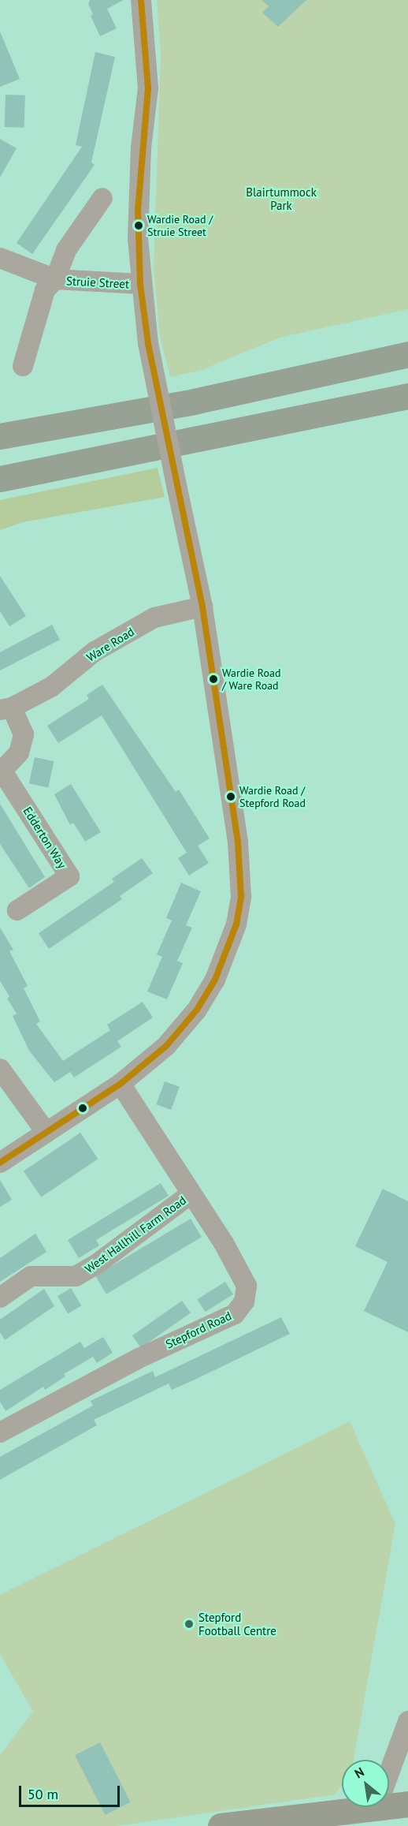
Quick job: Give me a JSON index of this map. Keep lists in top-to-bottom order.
{
  "streets": {
    "street": [
      "Struie Street",
      "Ware Road",
      "Edderton Way",
      "West Hallhill Farm Road",
      "Stepford Road"
    ]
  },
  "crossings": [
    ["West Hallhill Farm Road", "Stepford Road"]
  ],
  "parks": ["Blairtummock Park"],
  "places": [
    "Wardie Road / Struie Street",
    "Wardie Road / Ware Road",
    "Wardie Road / Stepford Road",
    "Stepford Football Centre"
  ],
  "scale_bar": "50 m",
  "north": "top left"
}
